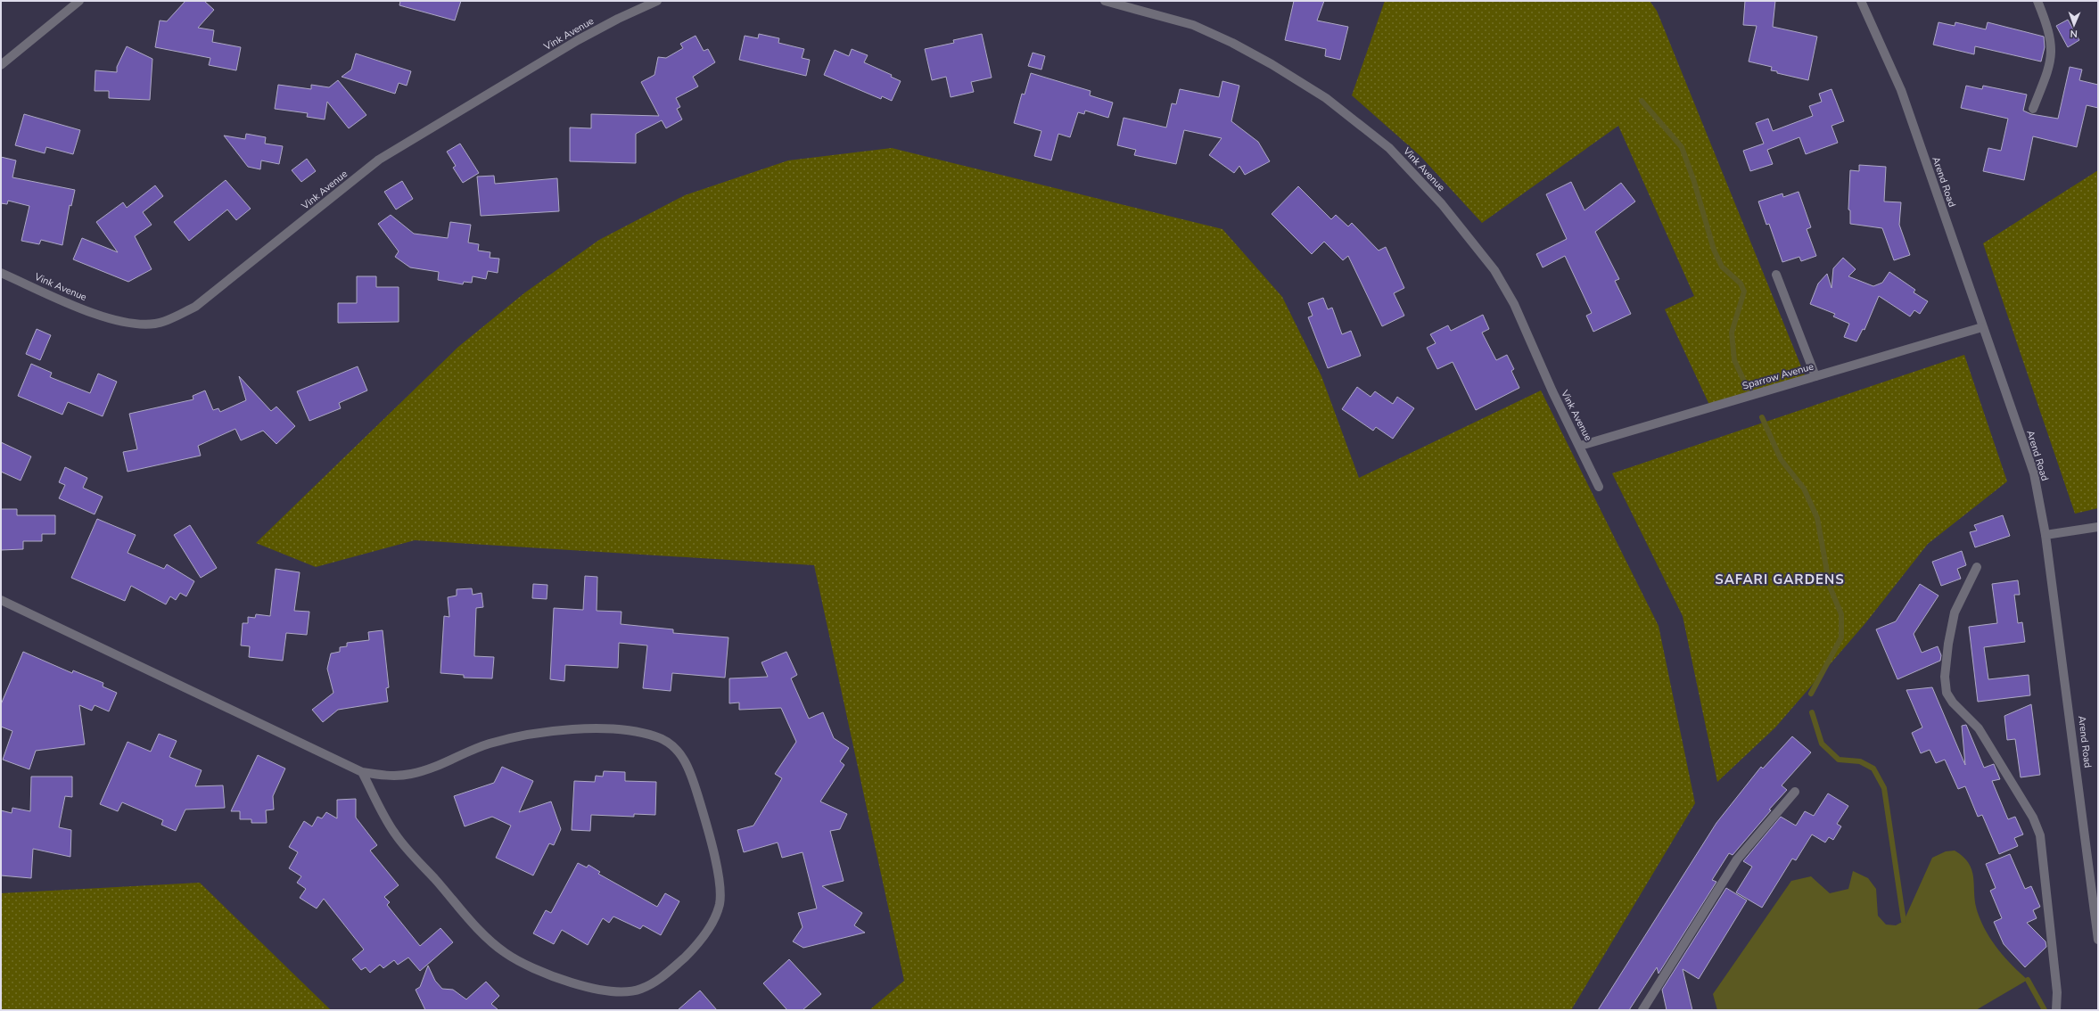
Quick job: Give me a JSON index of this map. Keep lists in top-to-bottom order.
{
  "streets": {
    "street": ["Vink Avenue", "Arend Road", "Sparrow Avenue"]
  },
  "crossings": [
    ["Vink Avenue", "Sparrow Avenue"],
    ["Arend Road", "Sparrow Avenue"]
  ],
  "districts": ["SAFARI GARDENS"],
  "north": "bottom"
}
